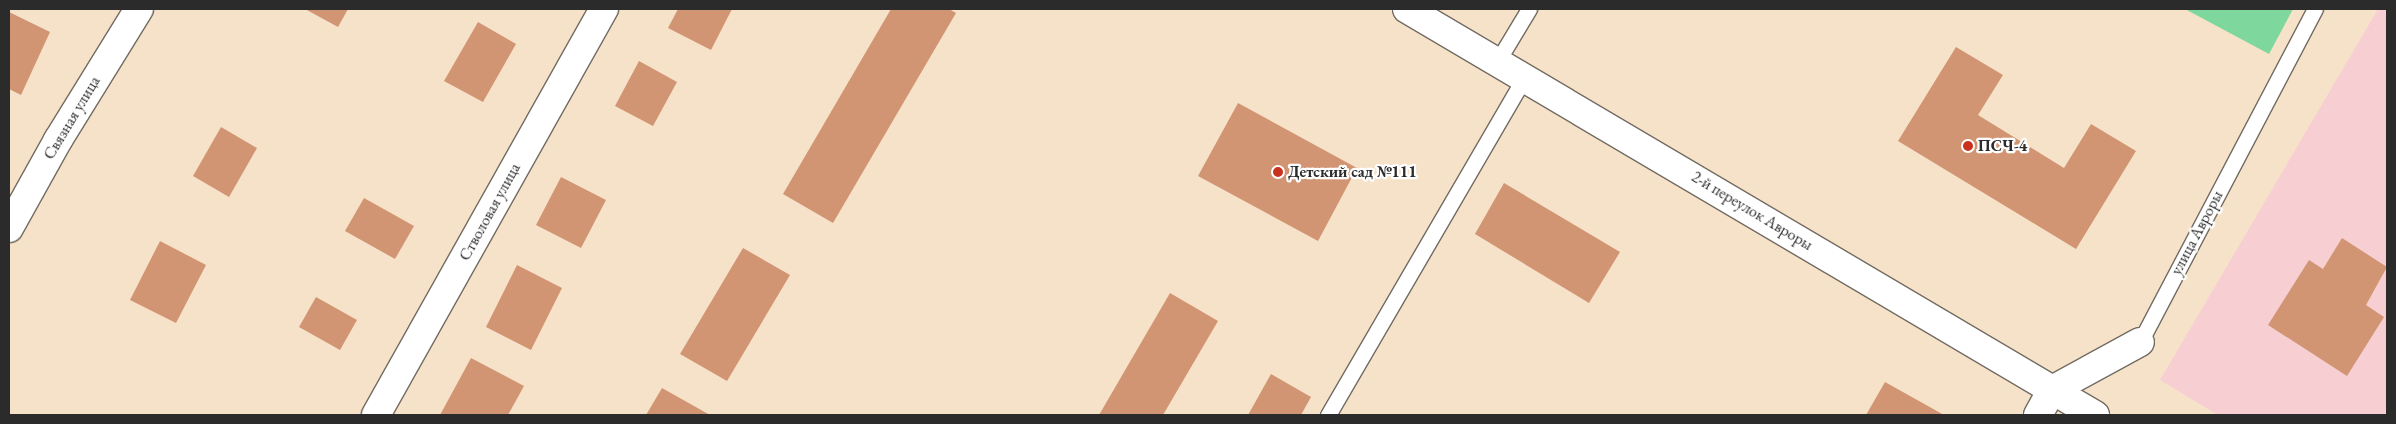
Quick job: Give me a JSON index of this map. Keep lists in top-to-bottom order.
{
  "streets": {
    "street": [
      "Связная улица",
      "2-й переулок Авроры",
      "Стволовая улица",
      "улица Авроры"
    ]
  },
  "crossings": [
    ["2-й переулок Авроры", "улица Авроры"]
  ],
  "places": ["ПСЧ-4", "Детский сад №111"]
}
